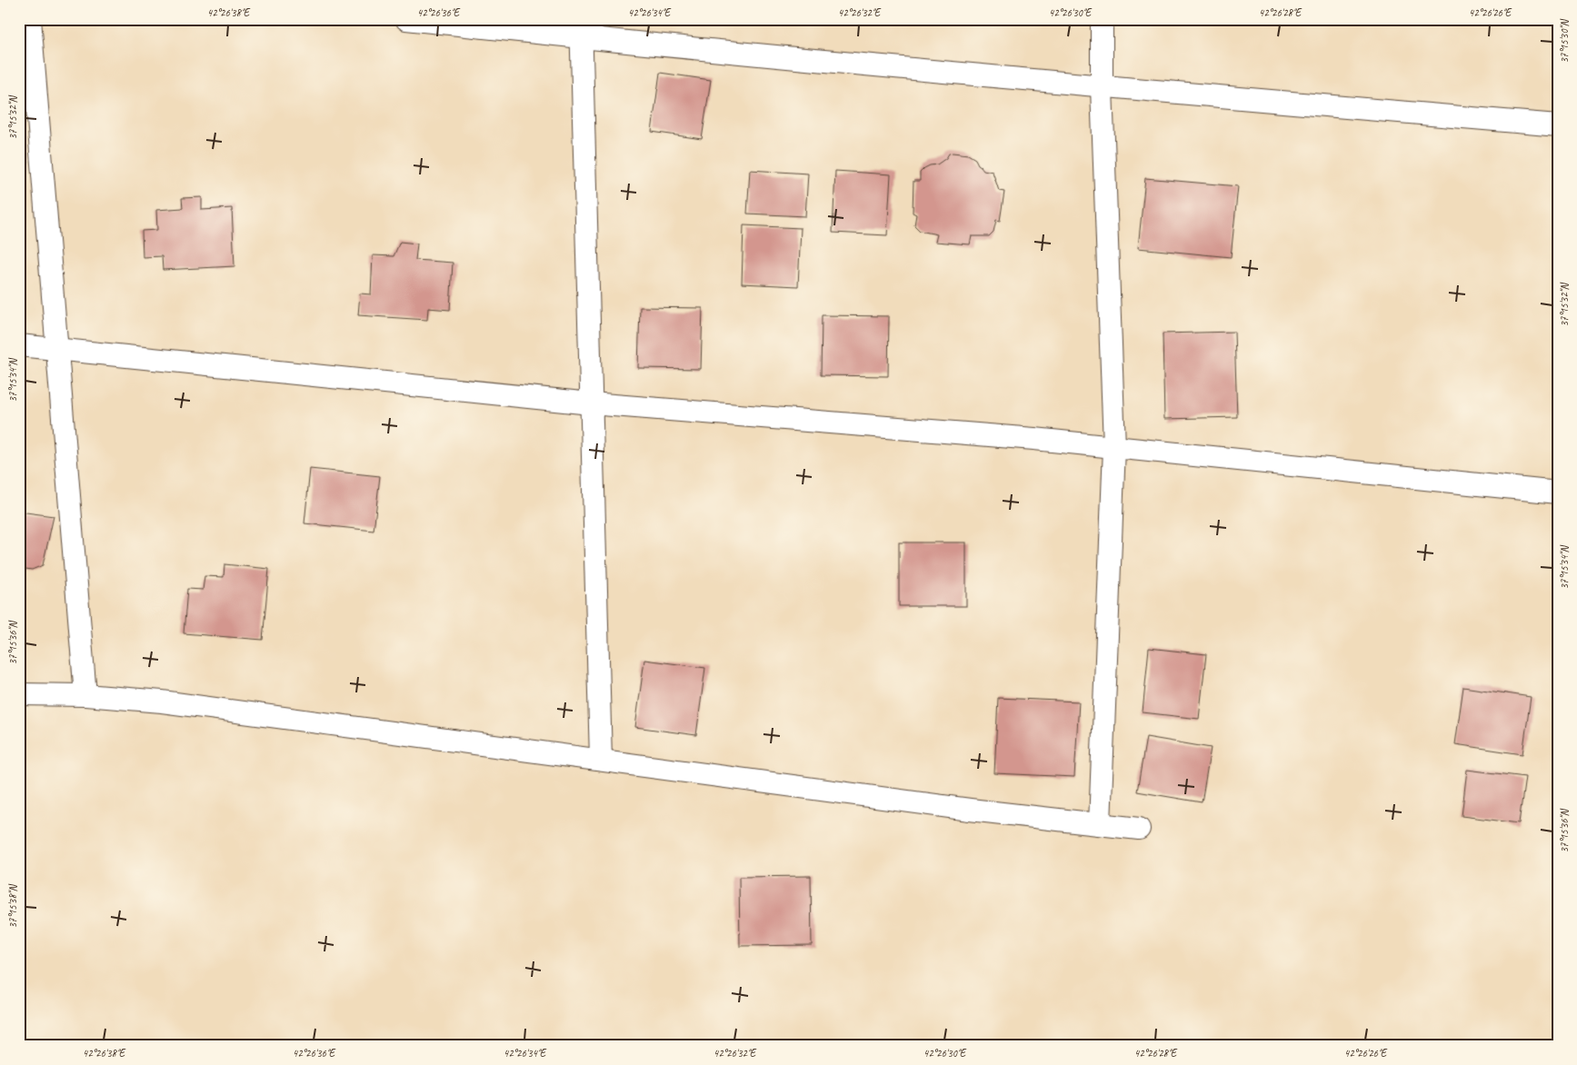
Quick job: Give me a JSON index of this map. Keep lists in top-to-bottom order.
{
  "coordinates": [
    "42°26'38\"E",
    "42°26'36\"E",
    "42°26'34\"E",
    "42°26'32\"E",
    "42°26'30\"E",
    "42°26'28\"E",
    "42°26'26\"E",
    "37°15'30\"N",
    "37°15'32\"N",
    "37°15'34\"N",
    "37°15'36\"N",
    "37°15'38\"N"
  ]
}
